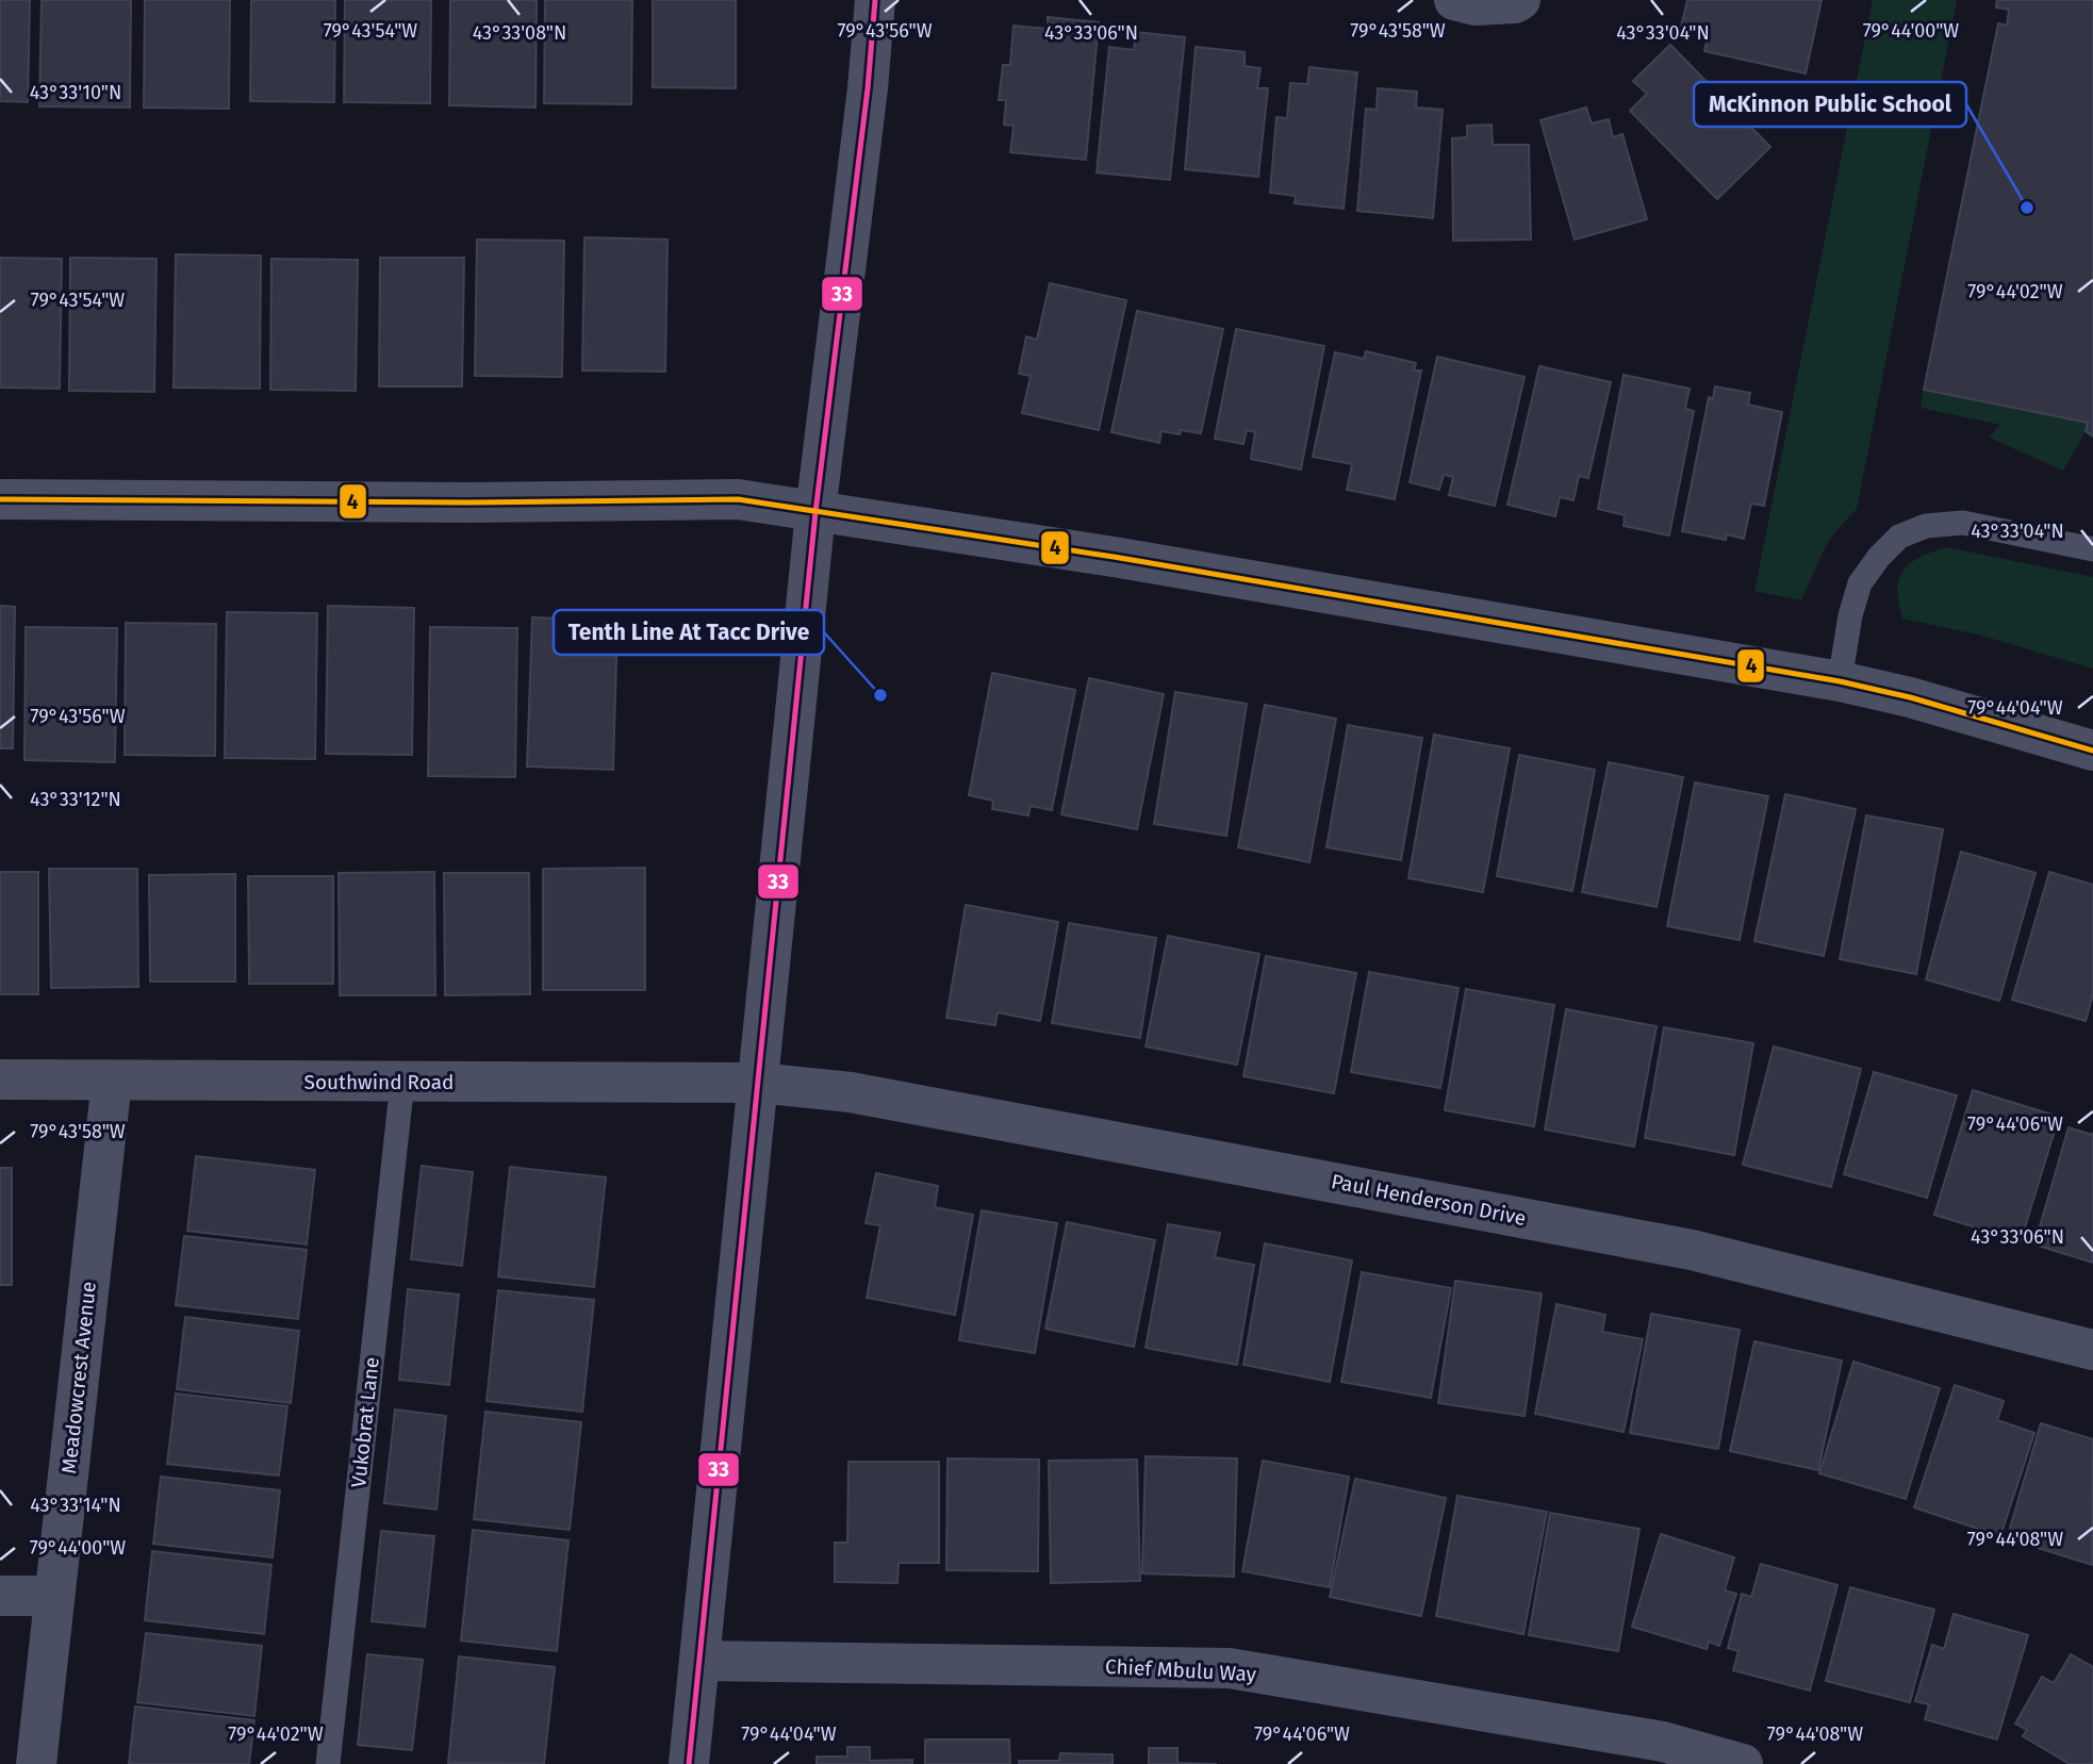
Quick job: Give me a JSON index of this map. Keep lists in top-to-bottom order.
{
  "streets": {
    "street": [
      "Southwind Road",
      "Paul Henderson Drive",
      "Meadowcrest Avenue",
      "Chief Mbulu Way"
    ],
    "lane": ["Vukobrat Lane"]
  },
  "crossings": [
    ["Southwind Road", "Paul Henderson Drive"],
    ["Southwind Road", "Meadowcrest Avenue"],
    ["Southwind Road", "Vukobrat Lane"]
  ],
  "places": ["McKinnon Public School", "Tenth Line At Tacc Drive"],
  "lines": ["transit line 33", "transit line 4"],
  "coordinates": [
    "79°43'54\"W",
    "79°43'56\"W",
    "79°43'58\"W",
    "79°44'00\"W",
    "43°33'08\"N",
    "43°33'06\"N",
    "43°33'04\"N",
    "43°33'10\"N",
    "79°44'02\"W",
    "79°44'04\"W",
    "43°33'12\"N",
    "79°44'06\"W",
    "43°33'14\"N",
    "79°44'08\"W"
  ]
}
